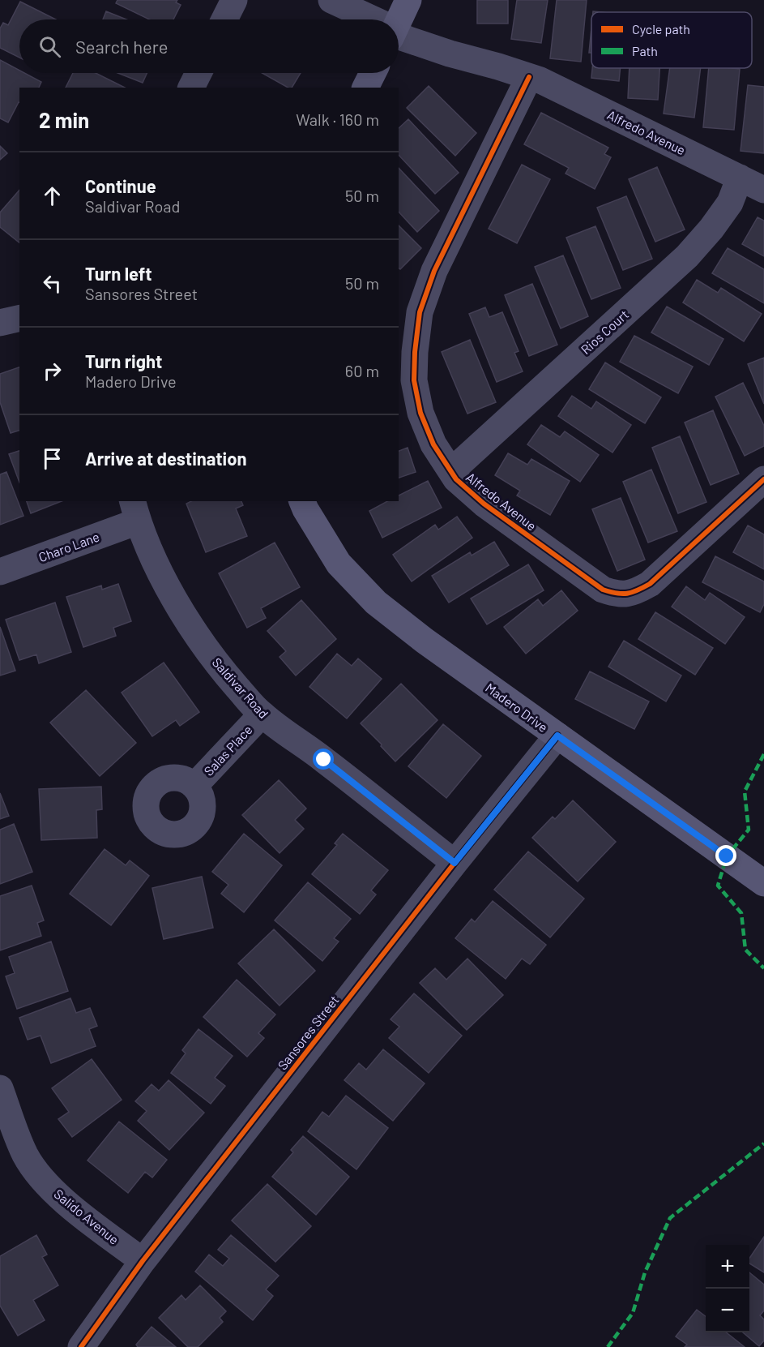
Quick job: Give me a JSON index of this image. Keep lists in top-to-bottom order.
{
  "streets": {
    "street": [
      "Alfredo Avenue",
      "Rios Court",
      "Charo Lane",
      "Saldivar Road",
      "Madero Drive",
      "Salas Place",
      "Sansores Street",
      "Salido Avenue"
    ]
  },
  "crossings": [
    ["Alfredo Avenue", "Rios Court"],
    ["Charo Lane", "Saldivar Road"],
    ["Saldivar Road", "Salas Place"],
    ["Saldivar Road", "Sansores Street"],
    ["Madero Drive", "Sansores Street"],
    ["Sansores Street", "Salido Avenue"]
  ],
  "legend": ["Cycle path", "Path"],
  "page": {
    "search": "Search here",
    "heading": ["2 min", "Walk · 160 m"],
    "list": [
      ["Continue", "Saldivar Road", "50 m"],
      ["Turn left", "Sansores Street", "50 m"],
      ["Turn right", "Madero Drive", "60 m"],
      "Arrive at destination"
    ],
    "map_buttons": ["+", "−"]
  }
}
